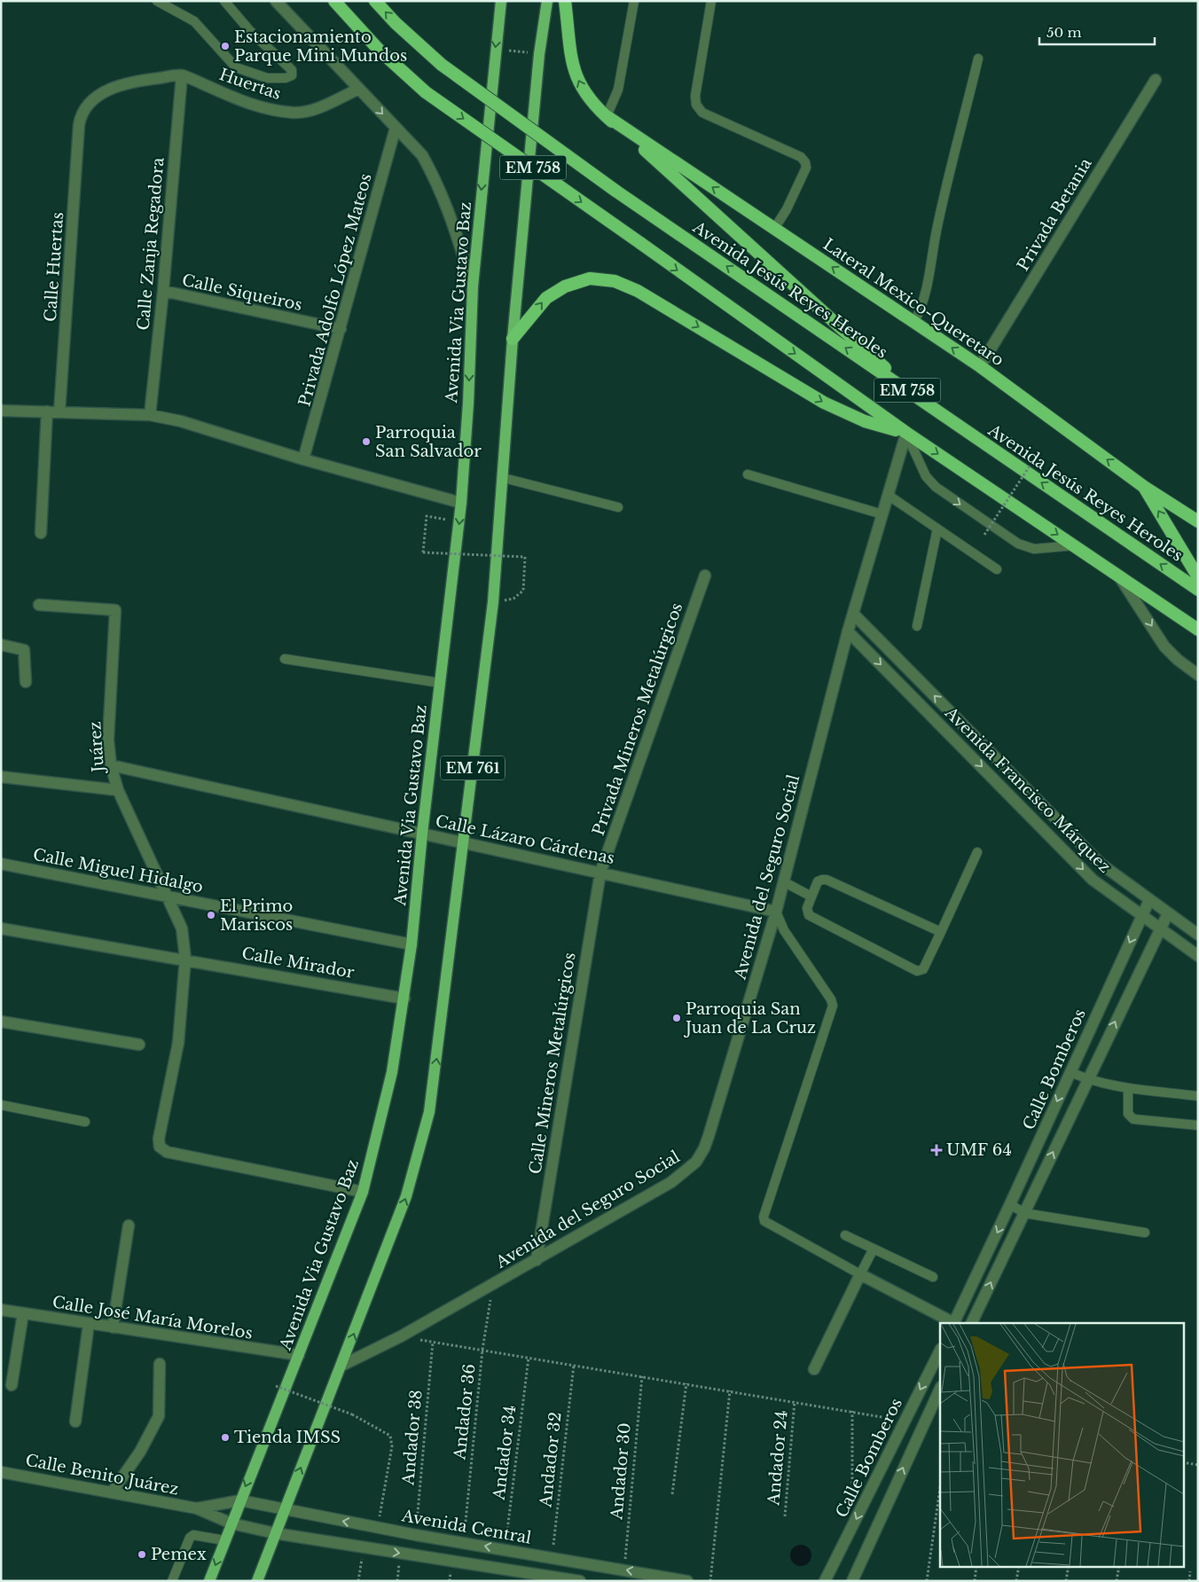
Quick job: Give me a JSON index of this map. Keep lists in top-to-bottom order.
{
  "streets": {
    "highway": ["EM 758", "Avenida Jesús Reyes Heroles", "Lateral Mexico-Queretaro"],
    "main road": ["Avenida Via Gustavo Baz", "EM 761"],
    "street": [
      "Huertas",
      "Privada Betania",
      "Calle Zanja Regadora",
      "Calle Huertas",
      "Privada Adolfo López Mateos",
      "Calle Siqueiros",
      "Privada Mineros Metalúrgicos",
      "Juárez",
      "Avenida Francisco Márquez",
      "Calle Lázaro Cárdenas",
      "Calle Miguel Hidalgo",
      "Avenida del Seguro Social",
      "Calle Mirador",
      "Calle Mineros Metalúrgicos",
      "Calle Bomberos",
      "Calle José María Morelos",
      "Calle Benito Juárez",
      "Avenida Central"
    ],
    "path": [
      "Andador 36",
      "Andador 38",
      "Andador 34",
      "Andador 24",
      "Andador 32",
      "Andador 30"
    ]
  },
  "crossings": [
    ["Huertas", "Calle Zanja Regadora"],
    ["Huertas", "Calle Huertas"],
    ["EM 758", "Avenida del Seguro Social"],
    ["Privada Betania", "Lateral Mexico-Queretaro"],
    ["Calle Zanja Regadora", "Calle Huertas"],
    ["Calle Zanja Regadora", "Calle Siqueiros"],
    ["Privada Adolfo López Mateos", "Calle Siqueiros"],
    ["Avenida Via Gustavo Baz", "Calle Lázaro Cárdenas"],
    ["Avenida Via Gustavo Baz", "Calle Miguel Hidalgo"],
    ["Avenida Via Gustavo Baz", "Calle Mirador"],
    ["Avenida Via Gustavo Baz", "Calle José María Morelos"],
    ["Avenida Via Gustavo Baz", "Calle Benito Juárez"],
    ["Avenida Via Gustavo Baz", "Avenida Central"],
    ["Privada Mineros Metalúrgicos", "Calle Lázaro Cárdenas"],
    ["Privada Mineros Metalúrgicos", "Calle Mineros Metalúrgicos"],
    ["Juárez", "Calle Lázaro Cárdenas"],
    ["Juárez", "Calle Miguel Hidalgo"],
    ["EM 761", "Calle Lázaro Cárdenas"],
    ["EM 761", "Avenida del Seguro Social"],
    ["EM 761", "Avenida Central"],
    ["Avenida Francisco Márquez", "Avenida del Seguro Social"],
    ["Avenida Francisco Márquez", "Calle Bomberos"],
    ["Calle Lázaro Cárdenas", "Avenida del Seguro Social"],
    ["Calle Lázaro Cárdenas", "Calle Mineros Metalúrgicos"],
    ["Avenida del Seguro Social", "Calle Mineros Metalúrgicos"],
    ["Avenida del Seguro Social", "Andador 36"],
    ["Andador 36", "Avenida Central"],
    ["Andador 38", "Avenida Central"],
    ["Andador 34", "Avenida Central"],
    ["Andador 32", "Avenida Central"],
    ["Andador 30", "Avenida Central"],
    ["Calle Benito Juárez", "Avenida Central"]
  ],
  "places": {
    "other": [
      "Estacionamiento Parque Mini Mundos",
      "Parroquia San Salvador",
      "El Primo Mariscos",
      "Parroquia San Juan de La Cruz",
      "Tienda IMSS",
      "Pemex"
    ],
    "health": ["UMF 64"]
  },
  "scale_bar": "50 m"
}
